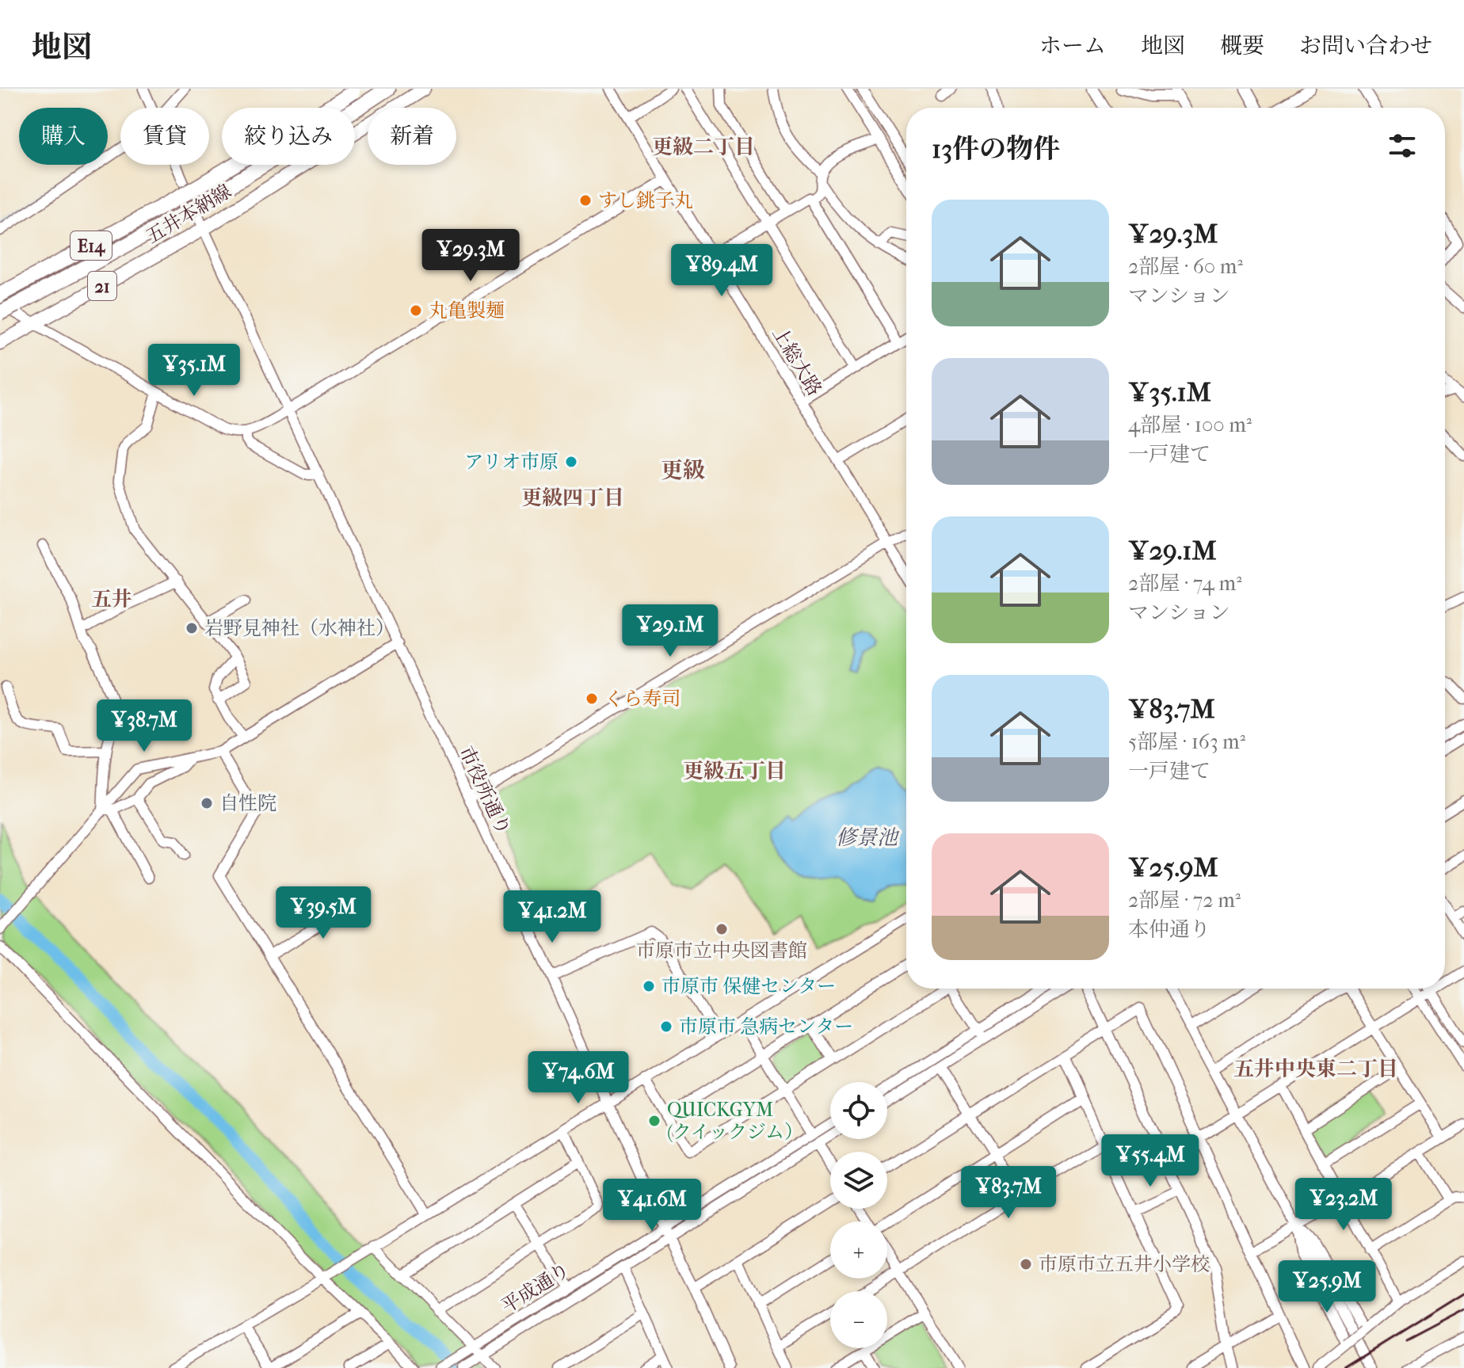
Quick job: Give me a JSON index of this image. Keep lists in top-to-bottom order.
{
  "streets": {
    "highway": ["E14"],
    "main road": ["五井本納線", "21"],
    "street": ["上総大路", "市役所通り", "平成通り"]
  },
  "crossings": [
    ["五井本納線", "E14"],
    ["五井本納線", "市役所通り"],
    ["E14", "市役所通り"],
    ["市役所通り", "平成通り"]
  ],
  "districts": [
    "更級二丁目",
    "更級",
    "更級四丁目",
    "五井",
    "更級五丁目",
    "五井中央東二丁目"
  ],
  "water": ["修景池"],
  "places": [
    "すし銚子丸",
    "丸亀製麺",
    "アリオ市原",
    "岩野見神社（水神社）",
    "くら寿司",
    "自性院",
    "市原市立中央図書館",
    "市原市 保健センター",
    "市原市 急病センター",
    "QUICKGYM (クイックジム）",
    "市原市立五井小学校"
  ],
  "page": {
    "header": "地図",
    "nav": [
      "ホーム",
      "地図",
      "概要",
      "お問い合わせ"
    ],
    "chip": [
      "購入",
      "賃貸",
      "絞り込み",
      "新着"
    ],
    "heading": "13件の物件",
    "list": [
      {
        "name": "¥29.3M",
        "note": "2部屋 · 60 m² · マンション"
      },
      {
        "name": "¥35.1M",
        "note": "4部屋 · 100 m² · 一戸建て"
      },
      {
        "name": "¥29.1M",
        "note": "2部屋 · 74 m² · マンション"
      },
      {
        "name": "¥83.7M",
        "note": "5部屋 · 163 m² · 一戸建て"
      },
      {
        "name": "¥25.9M",
        "note": "2部屋 · 72 m² · 本仲通り"
      }
    ],
    "price": [
      "¥29.3M",
      "¥89.4M",
      "¥35.1M",
      "¥29.1M",
      "¥38.7M",
      "¥39.5M",
      "¥41.2M",
      "¥74.6M",
      "¥55.4M",
      "¥83.7M",
      "¥23.2M",
      "¥41.6M",
      "¥25.9M"
    ],
    "map_buttons": ["+", "−"]
  }
}
